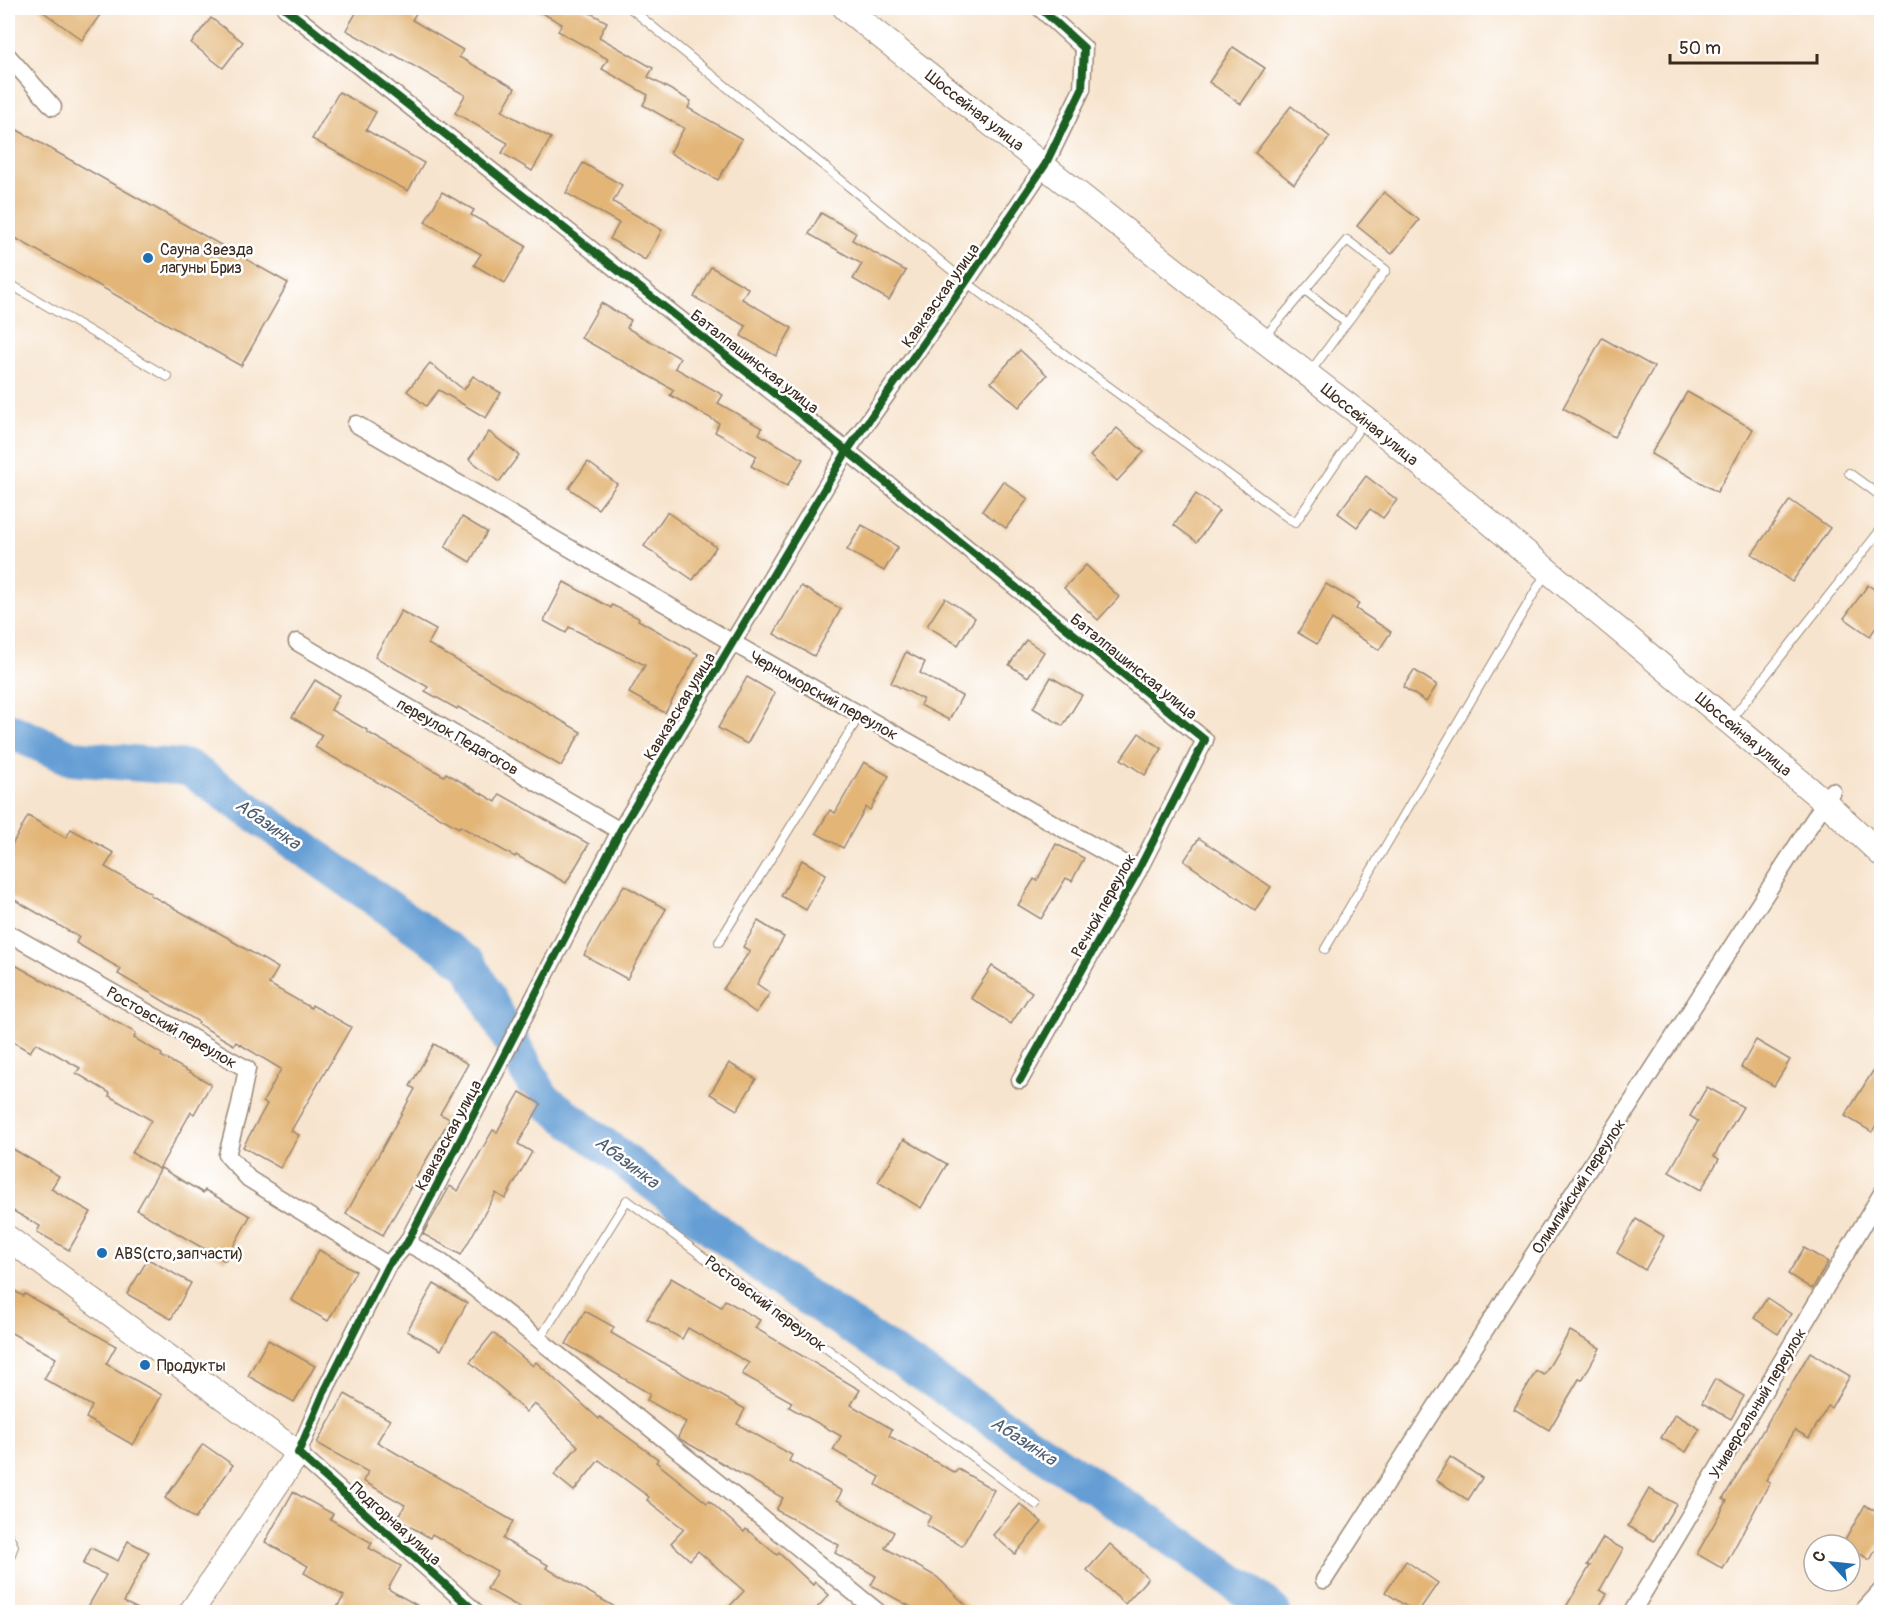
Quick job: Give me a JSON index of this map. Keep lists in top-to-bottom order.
{
  "streets": {
    "main road": ["Шоссейная улица", "Кавказская улица", "Подгорная улица"],
    "street": [
      "Баталпашинская улица",
      "Черноморский переулок",
      "переулок Педагогов",
      "Речной переулок",
      "Ростовский переулок",
      "Олимпийский переулок",
      "Универсальный переулок"
    ]
  },
  "crossings": [
    ["Шоссейная улица", "Кавказская улица"],
    ["Шоссейная улица", "Олимпийский переулок"],
    ["Кавказская улица", "Баталпашинская улица"],
    ["Кавказская улица", "Черноморский переулок"],
    ["Кавказская улица", "переулок Педагогов"],
    ["Кавказская улица", "Ростовский переулок"],
    ["Кавказская улица", "Подгорная улица"],
    ["Баталпашинская улица", "Речной переулок"],
    ["Черноморский переулок", "Речной переулок"]
  ],
  "water": ["Абазинка"],
  "places": ["Сауна Звезда лагуны Бриз", "ABS(сто,запчасти)", "Продукты"],
  "scale_bar": "50 m",
  "north": "top left"
}
